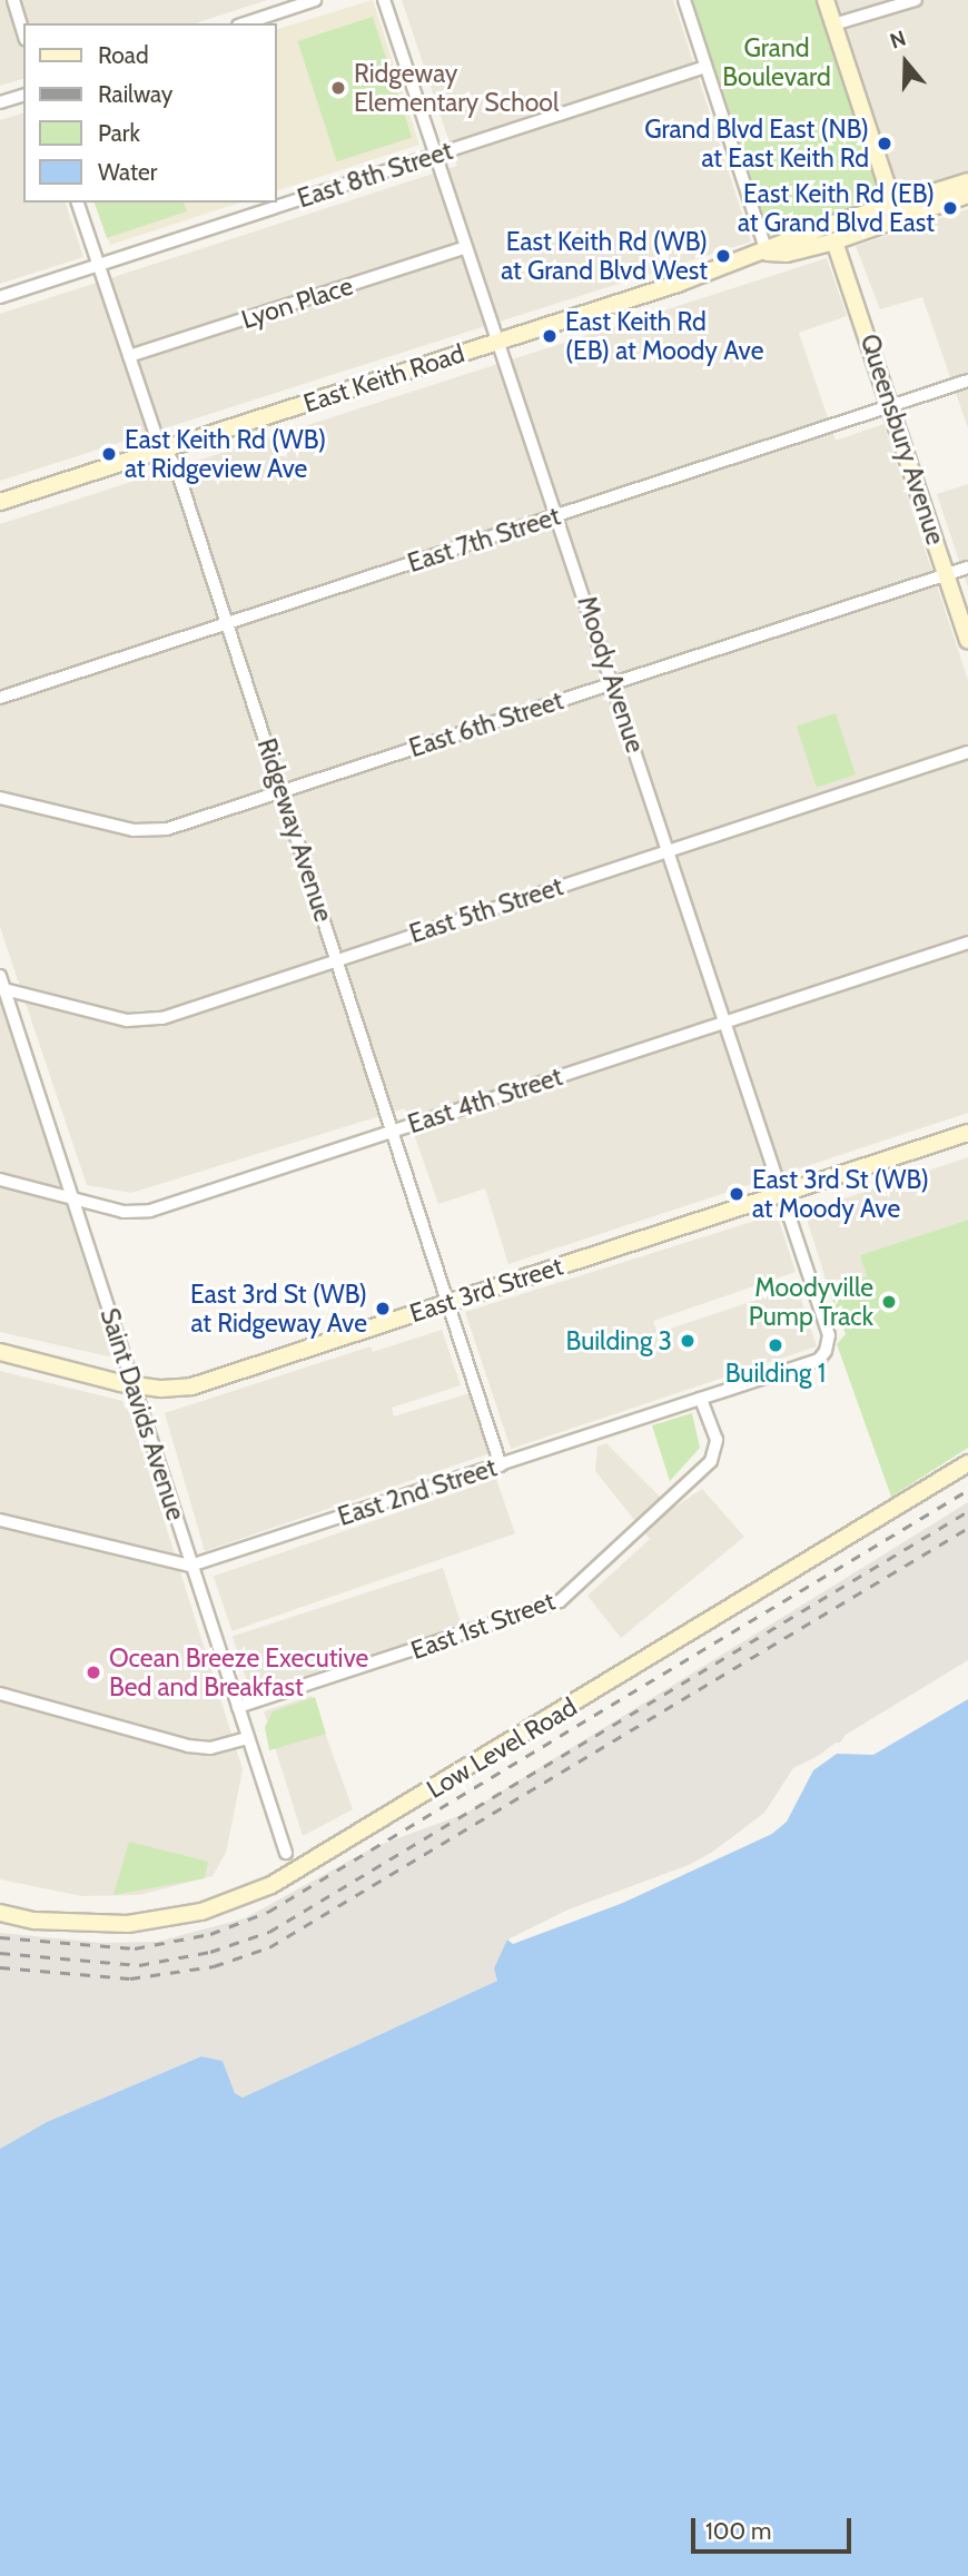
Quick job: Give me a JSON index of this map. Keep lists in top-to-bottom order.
{
  "streets": {
    "street": [
      "East 8th Street",
      "Lyon Place",
      "East Keith Road",
      "Queensbury Avenue",
      "East 7th Street",
      "Moody Avenue",
      "East 6th Street",
      "Ridgeway Avenue",
      "East 5th Street",
      "East 4th Street",
      "East 3rd Street",
      "Saint Davids Avenue",
      "East 2nd Street",
      "East 1st Street",
      "Low Level Road"
    ]
  },
  "crossings": [
    ["East 8th Street", "Moody Avenue"],
    ["East 8th Street", "Ridgeway Avenue"],
    ["Lyon Place", "Moody Avenue"],
    ["Lyon Place", "Ridgeway Avenue"],
    ["East Keith Road", "Queensbury Avenue"],
    ["East Keith Road", "Moody Avenue"],
    ["East Keith Road", "Ridgeway Avenue"],
    ["Queensbury Avenue", "East 7th Street"],
    ["Queensbury Avenue", "East 6th Street"],
    ["East 7th Street", "Moody Avenue"],
    ["East 7th Street", "Ridgeway Avenue"],
    ["Moody Avenue", "East 6th Street"],
    ["Moody Avenue", "East 5th Street"],
    ["Moody Avenue", "East 4th Street"],
    ["Moody Avenue", "East 3rd Street"],
    ["Moody Avenue", "East 2nd Street"],
    ["East 6th Street", "Ridgeway Avenue"],
    ["Ridgeway Avenue", "East 5th Street"],
    ["Ridgeway Avenue", "East 4th Street"],
    ["Ridgeway Avenue", "East 3rd Street"],
    ["Ridgeway Avenue", "East 2nd Street"],
    ["East 5th Street", "Saint Davids Avenue"],
    ["East 4th Street", "Saint Davids Avenue"],
    ["East 3rd Street", "Saint Davids Avenue"],
    ["Saint Davids Avenue", "East 2nd Street"],
    ["Saint Davids Avenue", "East 1st Street"],
    ["East 2nd Street", "East 1st Street"]
  ],
  "parks": ["Grand Boulevard"],
  "places": [
    "Ridgeway Elementary School",
    "Grand Blvd East (NB) at East Keith Rd",
    "East Keith Rd (EB) at Grand Blvd East",
    "East Keith Rd (WB) at Grand Blvd West",
    "East Keith Rd (EB) at Moody Ave",
    "East Keith Rd (WB) at Ridgeview Ave",
    "East 3rd St (WB) at Moody Ave",
    "Moodyville Pump Track",
    "East 3rd St (WB) at Ridgeway Ave",
    "Building 3",
    "Building 1",
    "Ocean Breeze Executive Bed and Breakfast"
  ],
  "legend": [
    "Road",
    "Railway",
    "Park",
    "Water"
  ],
  "scale_bar": "100 m",
  "north": "top"
}
